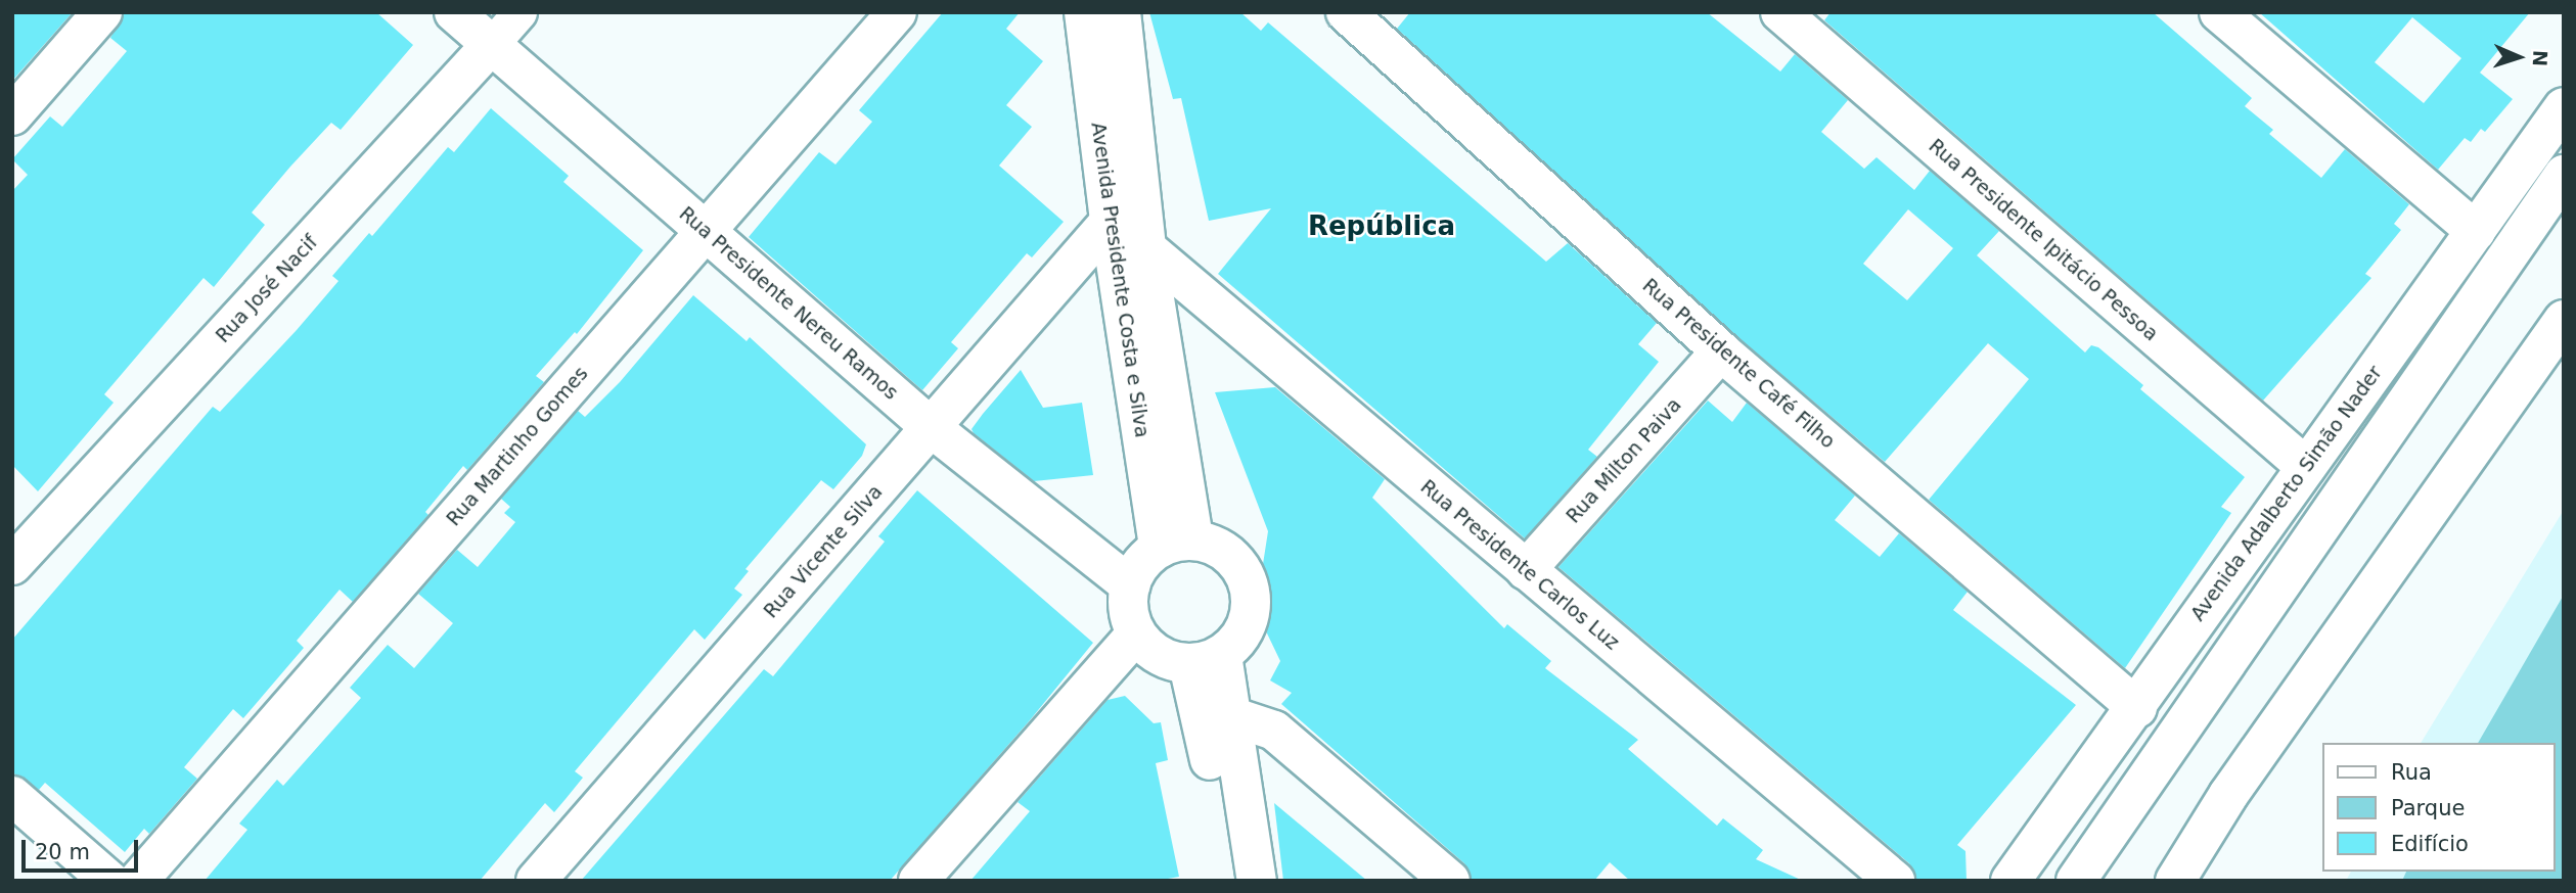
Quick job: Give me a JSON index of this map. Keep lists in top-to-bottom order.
{
  "streets": {
    "street": [
      "Rua Presidente Ipitácio Pessoa",
      "Avenida Presidente Costa e Silva",
      "Rua José Nacif",
      "Rua Presidente Nereu Ramos",
      "Rua Presidente Café Filho",
      "Rua Martinho Gomes",
      "Rua Milton Paiva",
      "Avenida Adalberto Simão Nader",
      "Rua Vicente Silva",
      "Rua Presidente Carlos Luz"
    ]
  },
  "crossings": [
    ["Rua Presidente Ipitácio Pessoa", "Avenida Adalberto Simão Nader"],
    ["Avenida Presidente Costa e Silva", "Rua Presidente Nereu Ramos"],
    ["Avenida Presidente Costa e Silva", "Rua Vicente Silva"],
    ["Avenida Presidente Costa e Silva", "Rua Presidente Carlos Luz"],
    ["Rua José Nacif", "Rua Presidente Nereu Ramos"],
    ["Rua Presidente Nereu Ramos", "Rua Martinho Gomes"],
    ["Rua Presidente Nereu Ramos", "Rua Vicente Silva"],
    ["Rua Presidente Café Filho", "Rua Milton Paiva"],
    ["Rua Presidente Café Filho", "Avenida Adalberto Simão Nader"],
    ["Rua Milton Paiva", "Rua Presidente Carlos Luz"]
  ],
  "districts": ["República"],
  "legend": ["Rua", "Parque", "Edifício"],
  "scale_bar": "20 m",
  "north": "right"
}
